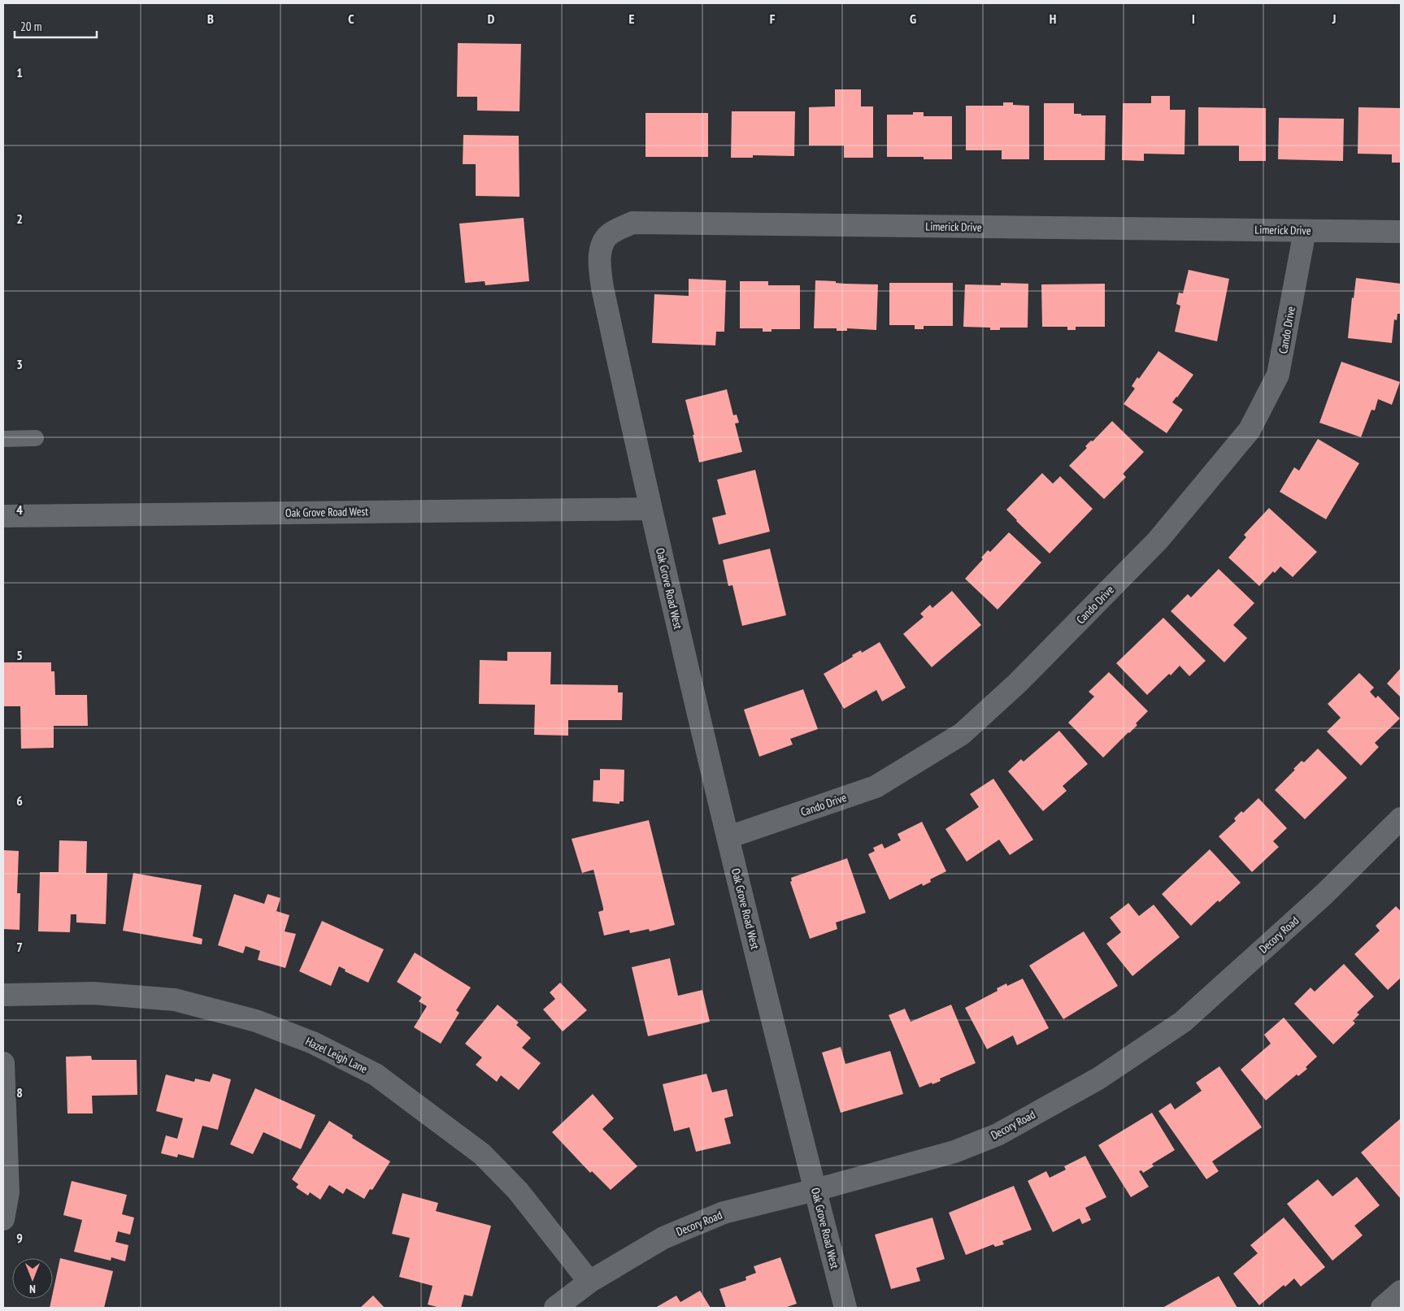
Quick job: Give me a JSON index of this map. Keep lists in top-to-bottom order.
{
  "streets": {
    "street": [
      "Limerick Drive",
      "Cando Drive",
      "Oak Grove Road West",
      "Decory Road",
      "Hazel Leigh Lane"
    ]
  },
  "crossings": [
    ["Limerick Drive", "Cando Drive"],
    ["Limerick Drive", "Oak Grove Road West"],
    ["Cando Drive", "Oak Grove Road West"],
    ["Oak Grove Road West", "Decory Road"],
    ["Decory Road", "Hazel Leigh Lane"]
  ],
  "scale_bar": "20 m",
  "north": "bottom",
  "grid": {
    "columns": [
      "B",
      "C",
      "D",
      "E",
      "F",
      "G",
      "H",
      "I",
      "J"
    ],
    "rows": [
      "1",
      "2",
      "3",
      "4",
      "5",
      "6",
      "7",
      "8",
      "9"
    ]
  }
}
